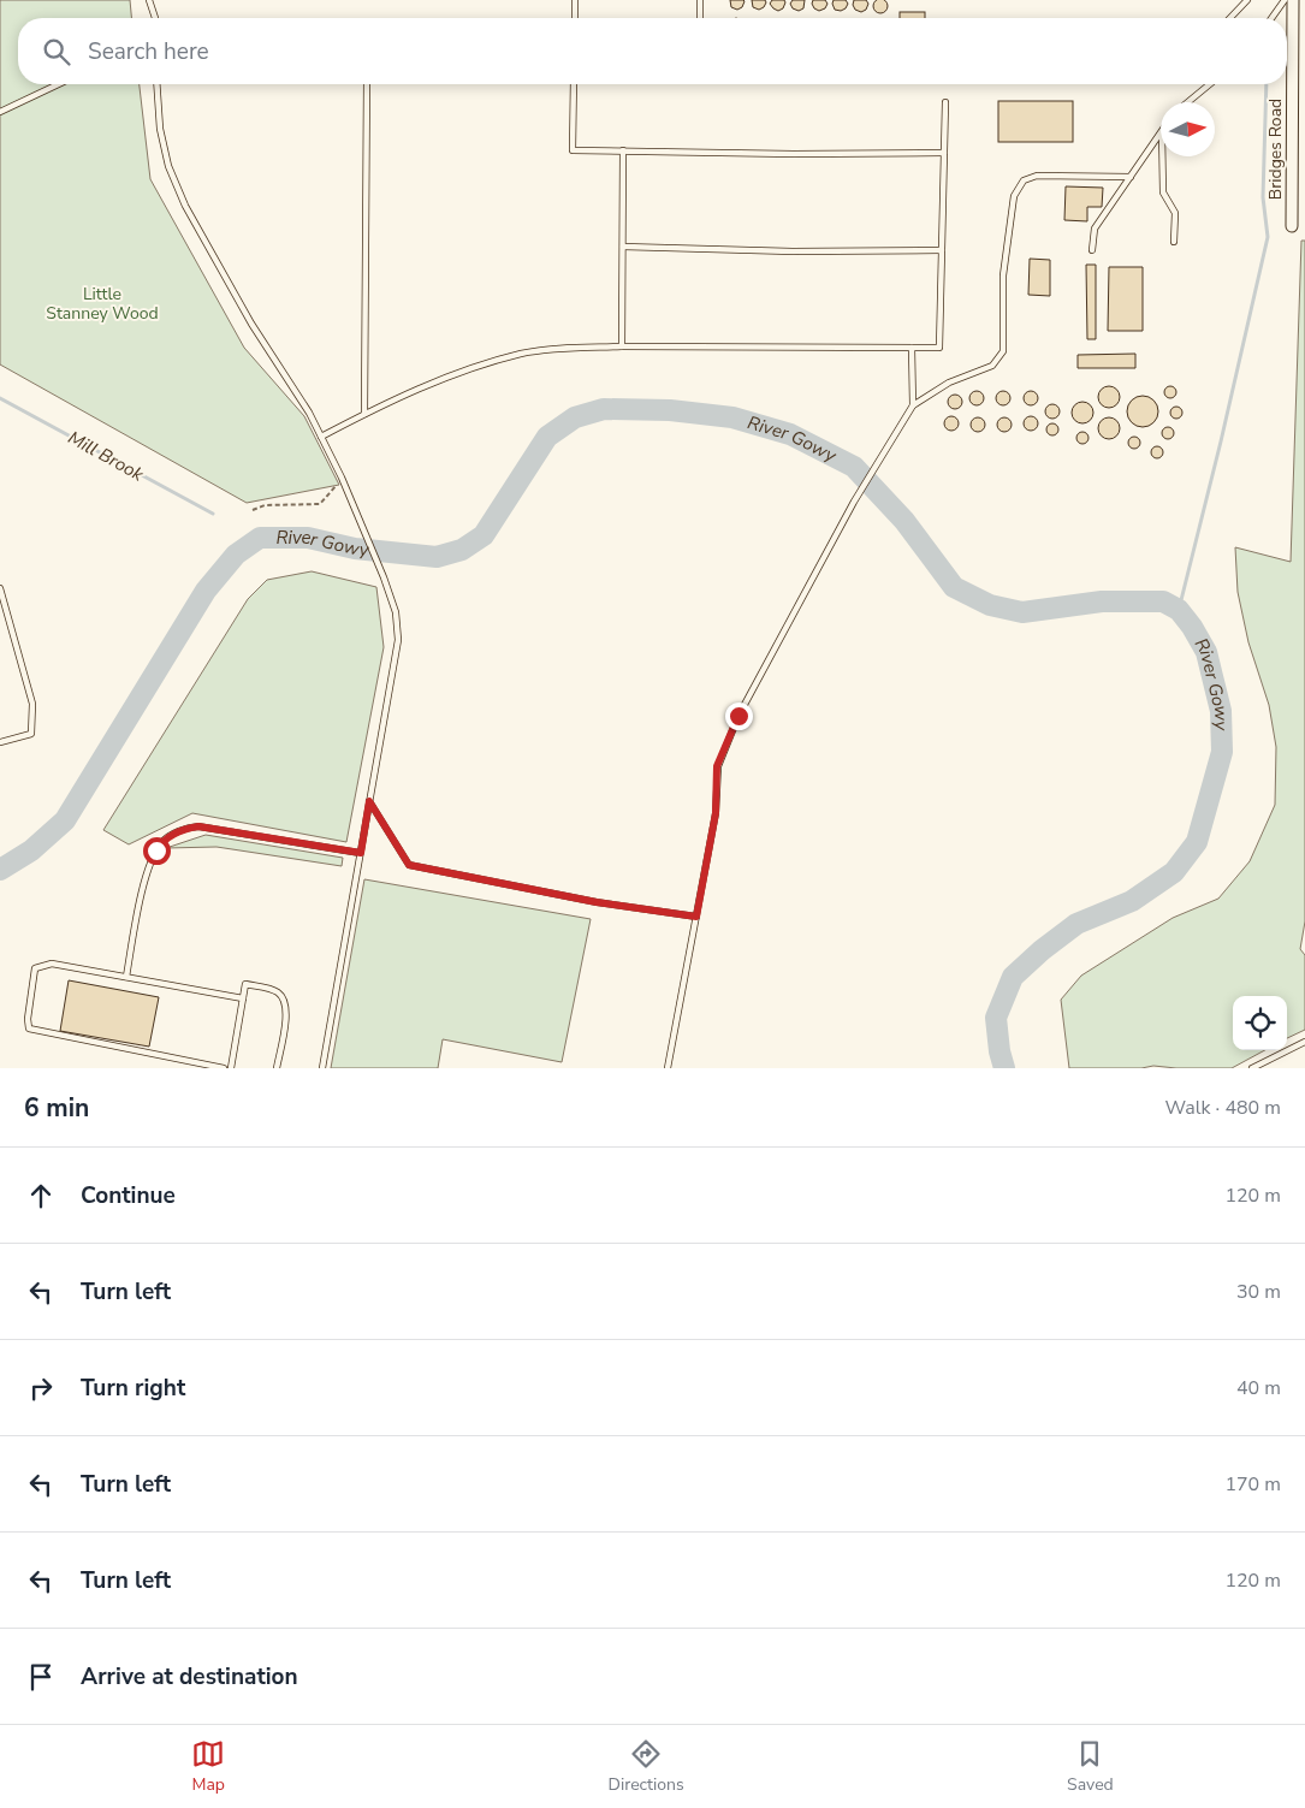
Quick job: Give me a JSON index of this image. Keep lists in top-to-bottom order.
{
  "streets": {
    "street": ["Bridges Road"]
  },
  "water": ["River Gowy", "Mill Brook"],
  "parks": ["Little Stanney Wood"],
  "north": "right",
  "page": {
    "search": "Search here",
    "heading": ["6 min", "Walk · 480 m"],
    "list": [
      ["Continue", "120 m"],
      ["Turn left", "30 m"],
      ["Turn right", "40 m"],
      ["Turn left", "170 m"],
      ["Turn left", "120 m"],
      "Arrive at destination"
    ],
    "nav": ["Map", "Directions", "Saved"]
  }
}
